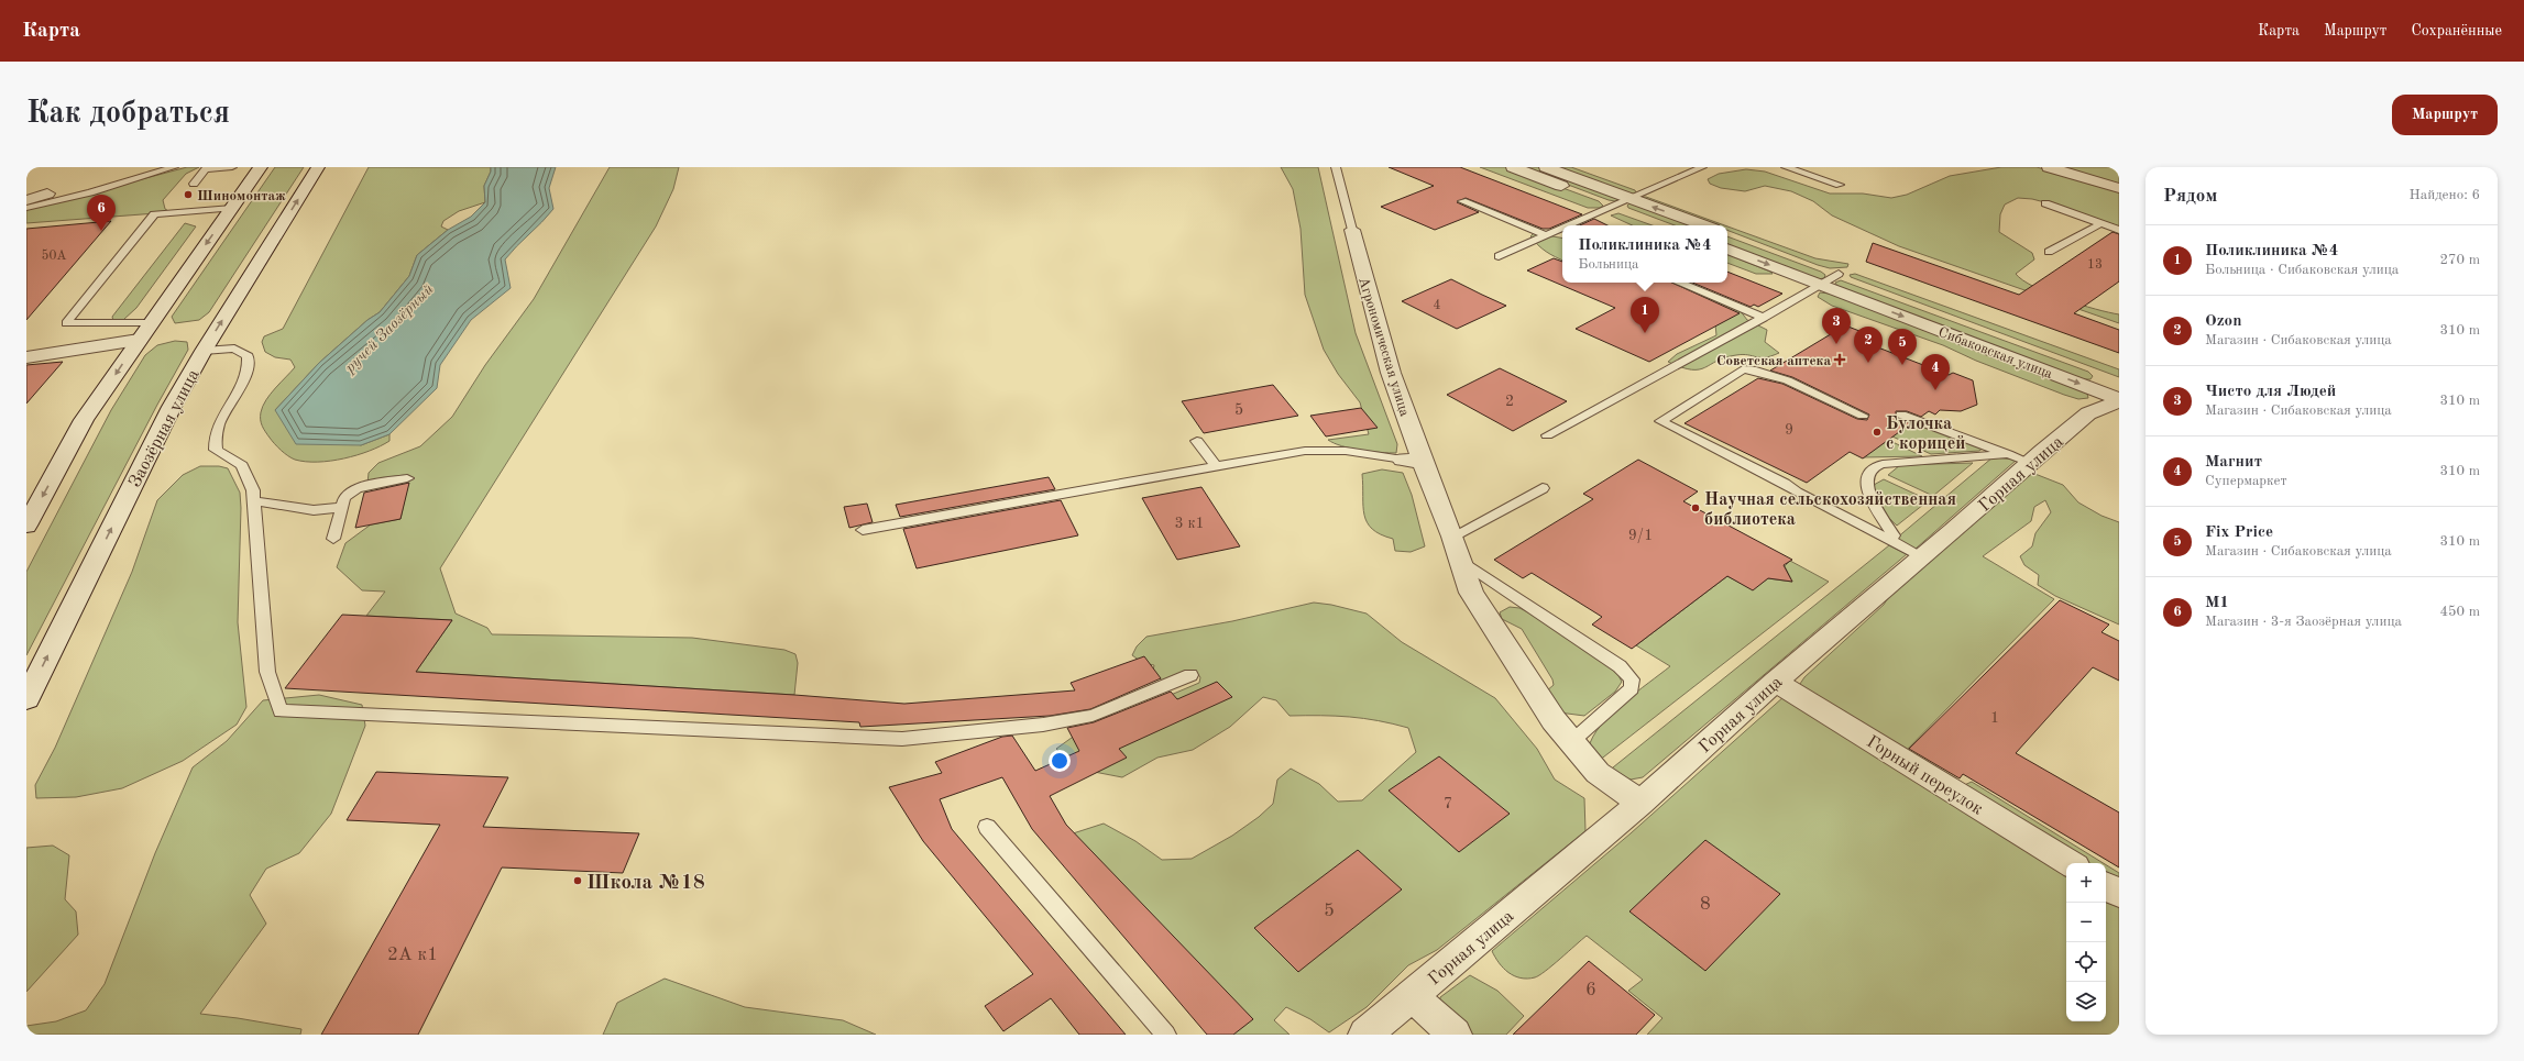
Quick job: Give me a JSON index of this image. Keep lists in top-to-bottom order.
{
  "streets": {
    "street": [
      "Агрономическая улица",
      "Сибаковская улица",
      "Заозёрная улица",
      "Горная улица",
      "Горный переулок"
    ]
  },
  "crossings": [
    ["Агрономическая улица", "Горная улица"],
    ["Сибаковская улица", "Горная улица"],
    ["Горная улица", "Горный переулок"]
  ],
  "water": ["ручей Заозёрный"],
  "places": {
    "other": [
      "Шиномонтаж",
      "Булочка с корицей",
      "Научная сельскохозяйственная библиотека",
      "Школа №18"
    ],
    "health": ["Советская аптека"]
  },
  "house_numbers": [
    "50А",
    "13",
    "4",
    "2",
    "5",
    "9",
    "3 к1",
    "9/1",
    "1",
    "7",
    "8",
    "5",
    "2А к1",
    "6"
  ],
  "page": {
    "header": "Карта",
    "nav": ["Карта", "Маршрут", "Сохранённые"],
    "buttons": "Маршрут",
    "title": "Как добраться",
    "heading": ["Рядом", "Найдено: 6"],
    "pins": [
      "6",
      "1",
      "3",
      "2",
      "5",
      "4"
    ],
    "list": [
      {
        "mark": "1",
        "name": "Поликлиника №4",
        "note": "Больница · Сибаковская улица",
        "value": "270 m"
      },
      {
        "mark": "2",
        "name": "Ozon",
        "note": "Магазин · Сибаковская улица",
        "value": "310 m"
      },
      {
        "mark": "3",
        "name": "Чисто для Людей",
        "note": "Магазин · Сибаковская улица",
        "value": "310 m"
      },
      {
        "mark": "4",
        "name": "Магнит",
        "note": "Супермаркет",
        "value": "310 m"
      },
      {
        "mark": "5",
        "name": "Fix Price",
        "note": "Магазин · Сибаковская улица",
        "value": "310 m"
      },
      {
        "mark": "6",
        "name": "М1",
        "note": "Магазин · 3-я Заозёрная улица",
        "value": "450 m"
      }
    ],
    "popup": ["Поликлиника №4", "Больница"],
    "map_buttons": ["+", "−"]
  }
}
